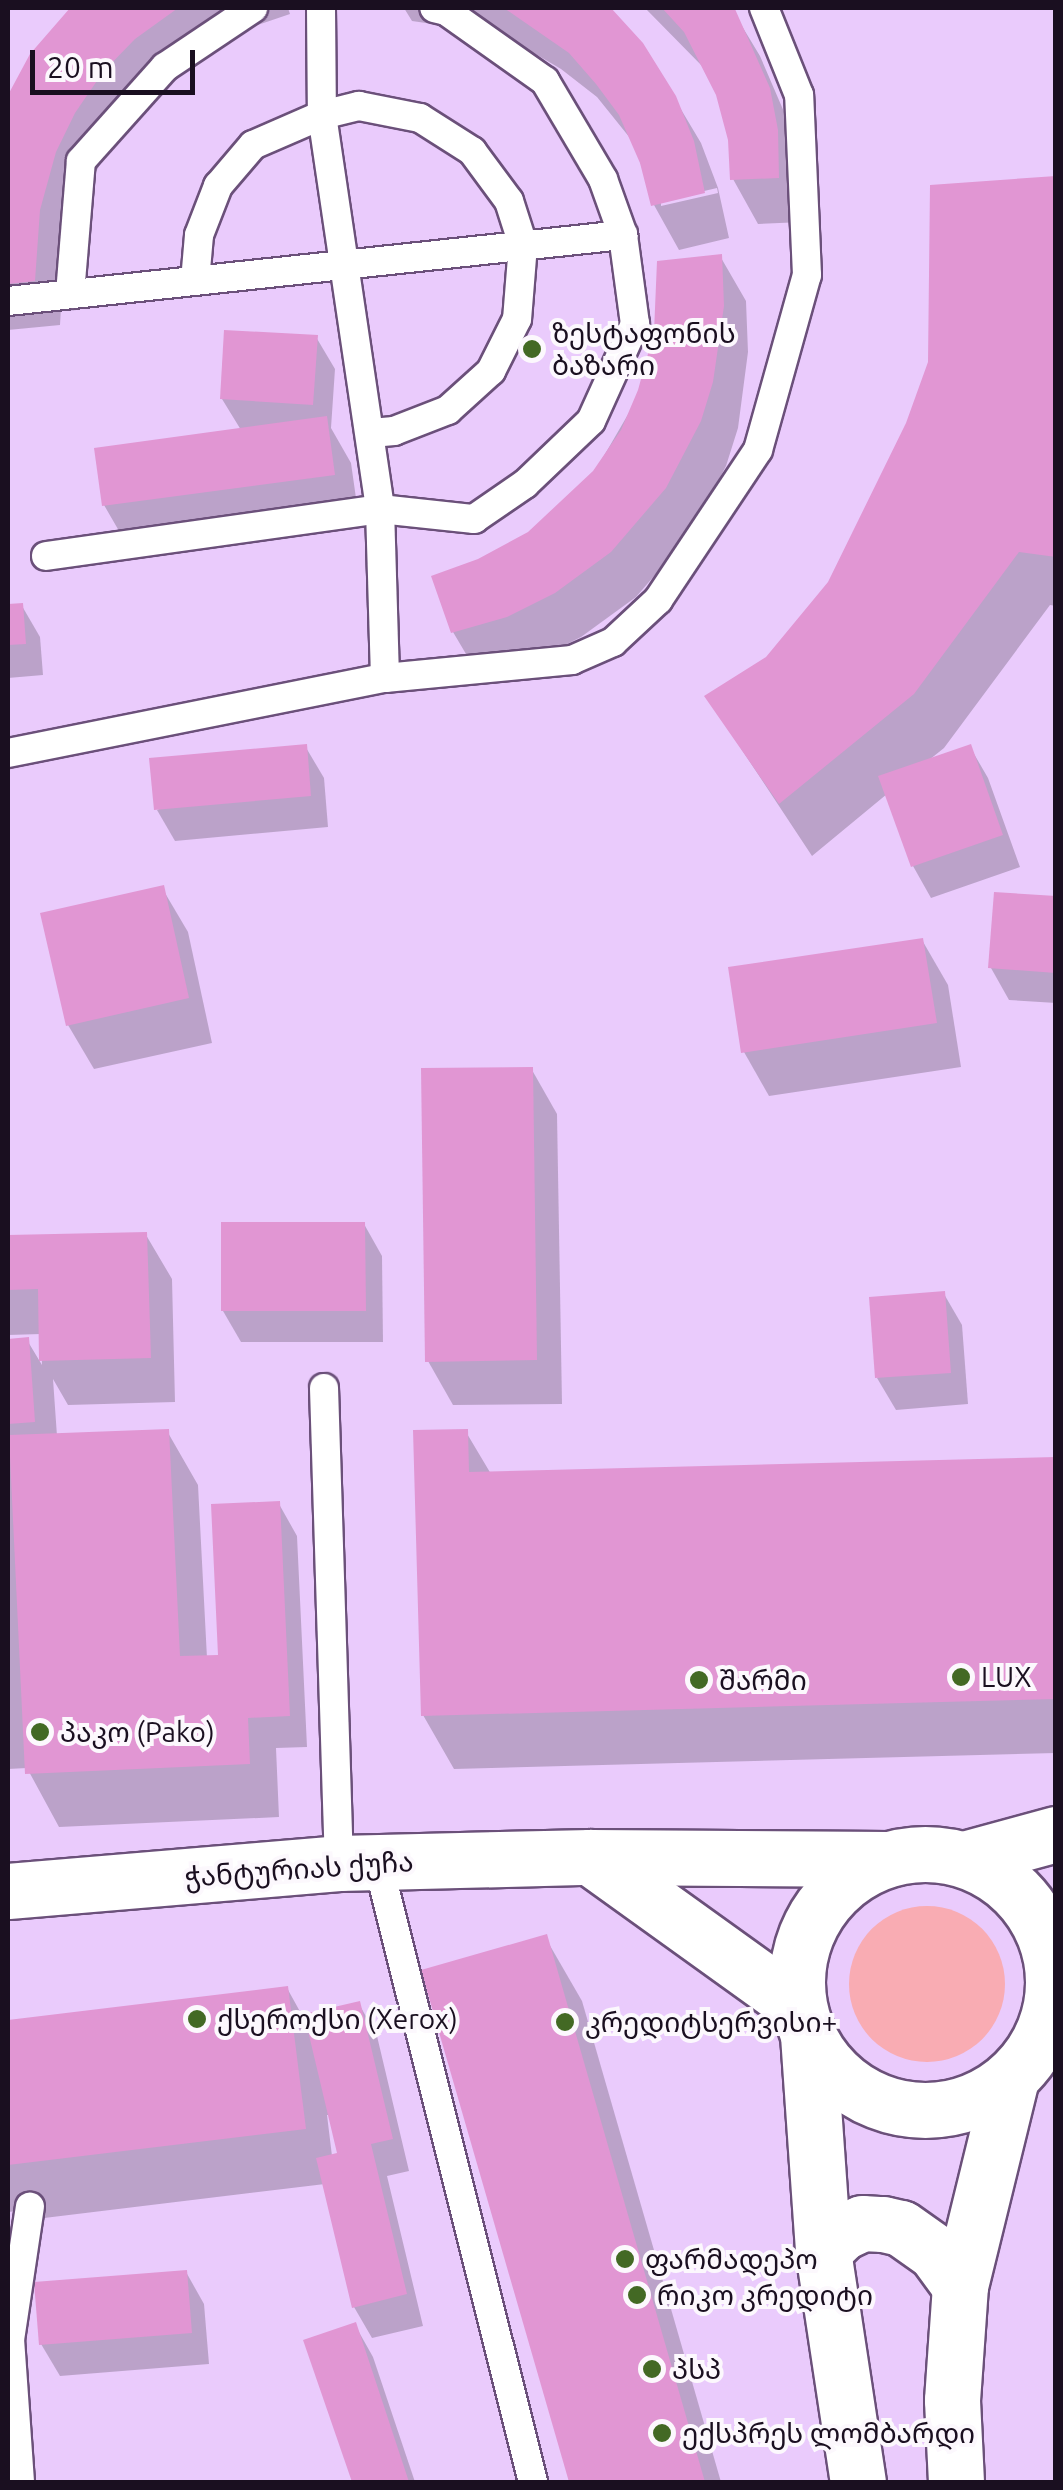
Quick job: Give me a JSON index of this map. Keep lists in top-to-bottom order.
{
  "streets": {
    "main road": ["ჭანტურიას ქუჩა"]
  },
  "places": [
    "ზესტაფონის ბაზარი",
    "LUX",
    "შარმი",
    "პაკო (Pako)",
    "ქსეროქსი (Xerox)",
    "კრედიტსერვისი+",
    "ფარმადეპო",
    "რიკო კრედიტი",
    "პსპ",
    "ექსპრეს ლომბარდი"
  ],
  "scale_bar": "20 m"
}
